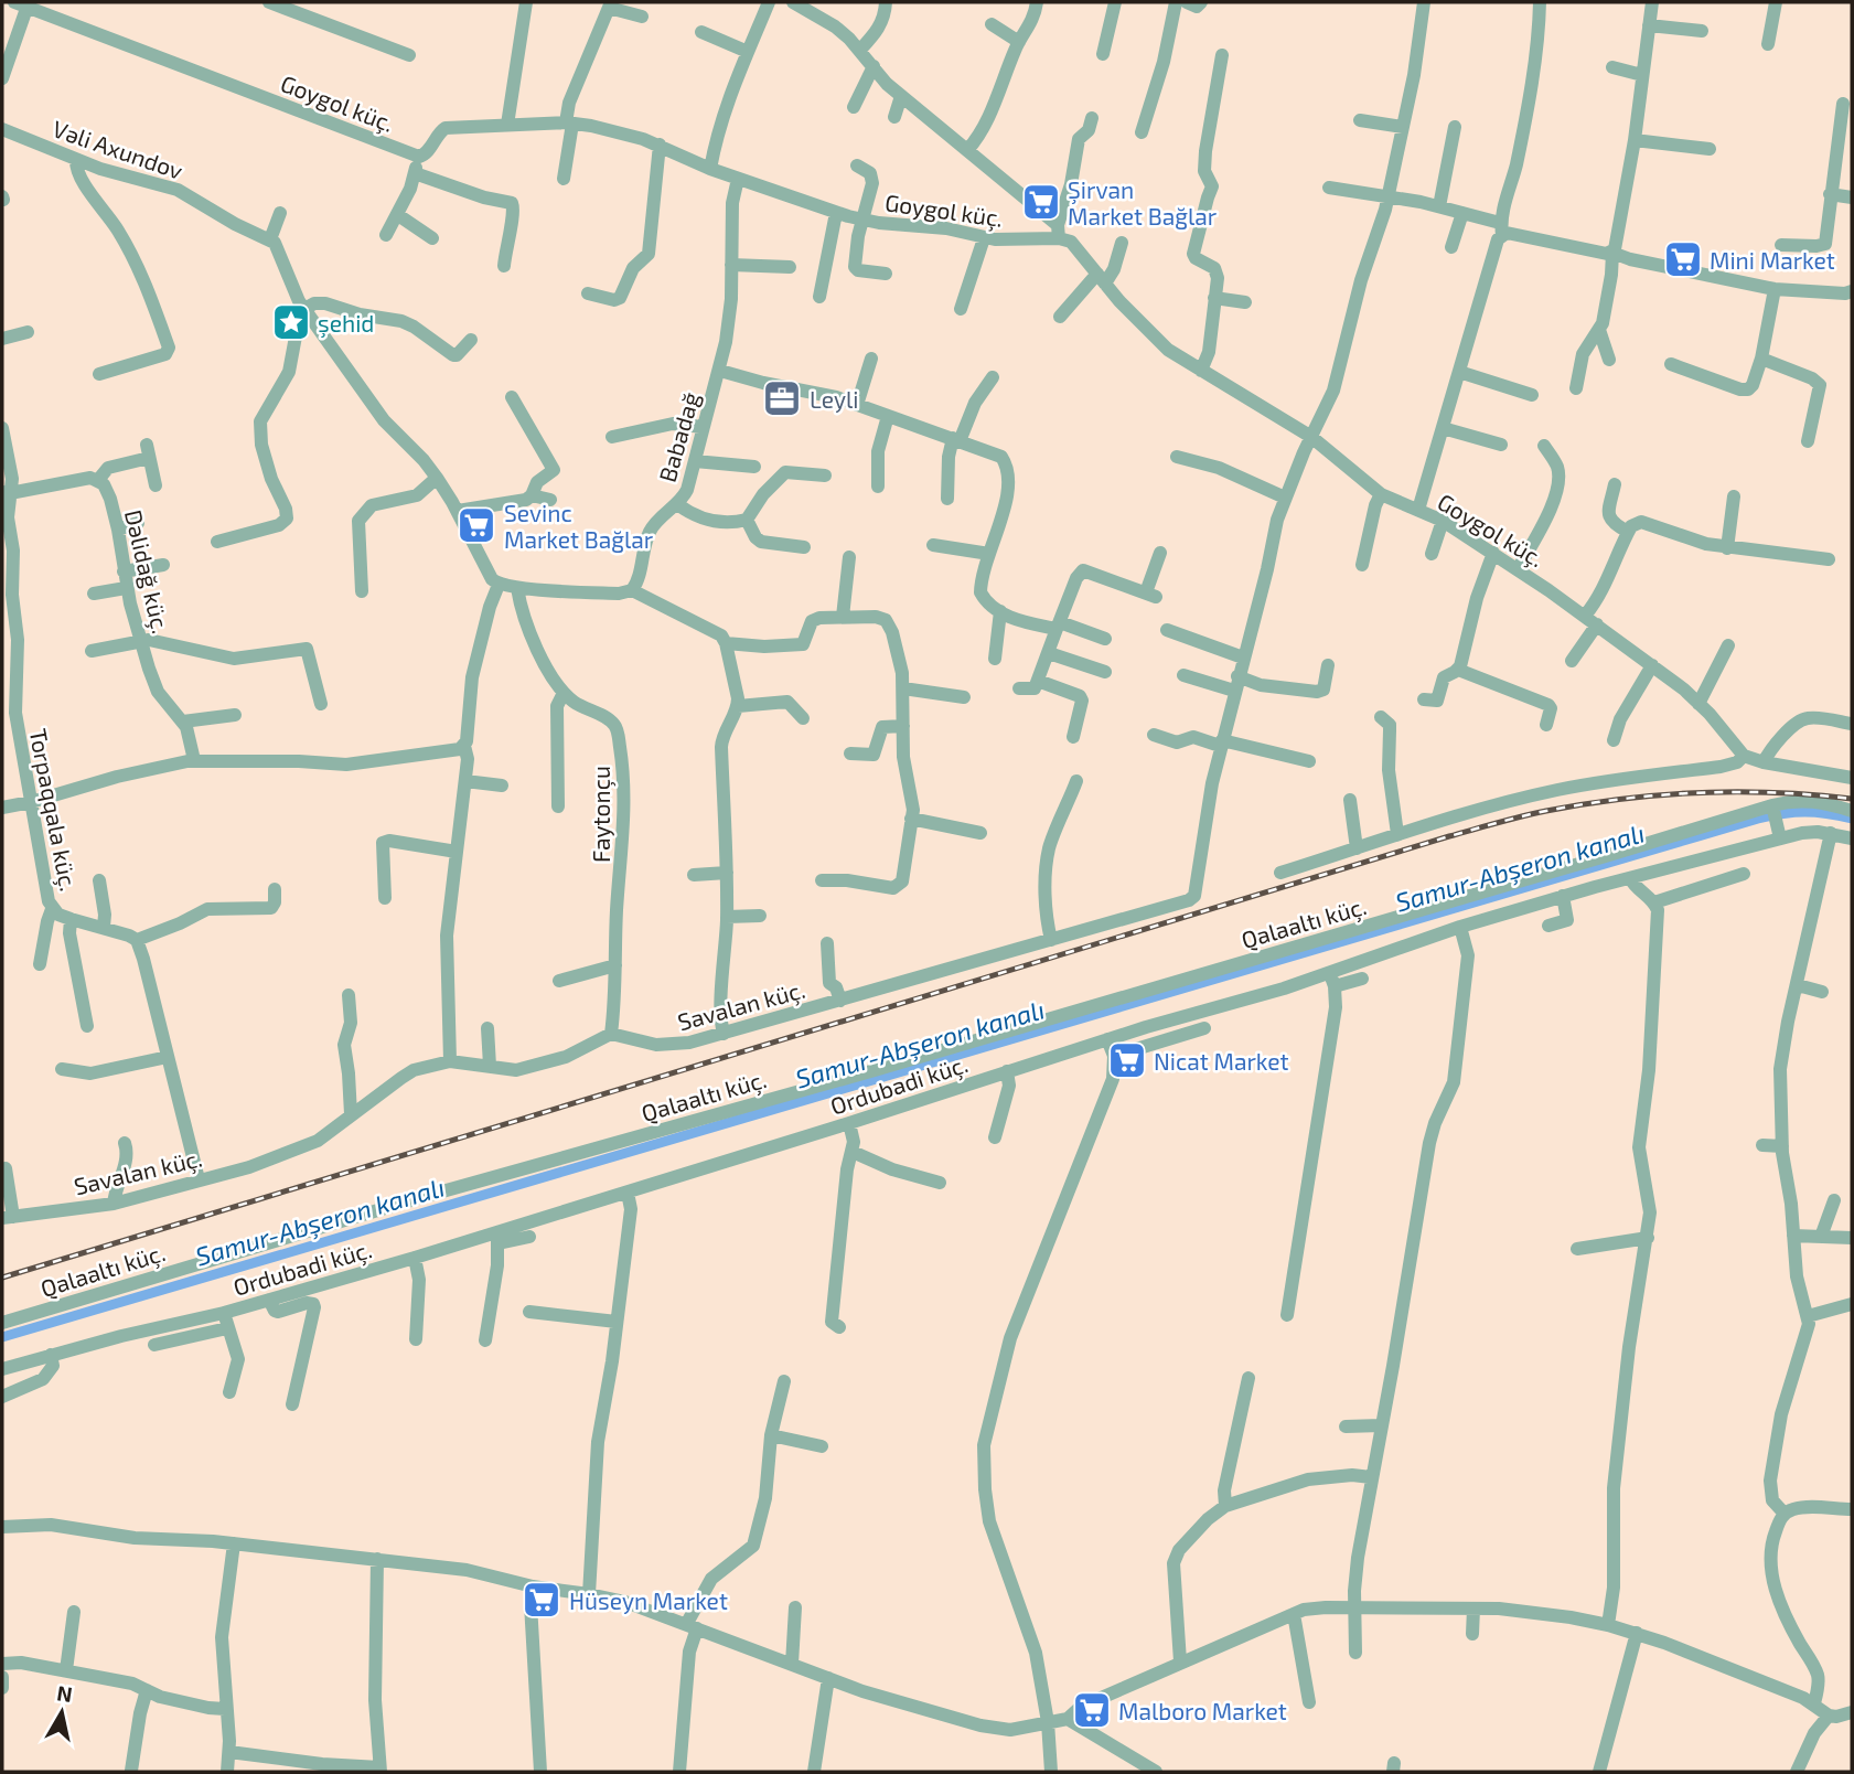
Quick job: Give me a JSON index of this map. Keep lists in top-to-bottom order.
{
  "streets": {
    "street": [
      "Goygol küç.",
      "Vəli Axundov",
      "Babadağ",
      "Dəlidağ küç.",
      "Torpaqqala küç.",
      "Faytonçu",
      "Qalaaltı küç.",
      "Savalan küç.",
      "Ordubadi küç."
    ]
  },
  "crossings": [
    ["Goygol küç.", "Babadağ"],
    ["Faytonçu", "Savalan küç."]
  ],
  "water": ["Samur-Abşeron kanalı"],
  "places": {
    "supermarket": [
      "Şirvan Market Bağlar",
      "Mini Market",
      "Sevinc Market Bağlar",
      "Nicat Market",
      "Hüseyn Market",
      "Malboro Market"
    ],
    "place": ["şehid"],
    "office": ["Leyli"]
  },
  "north": "top"
}
